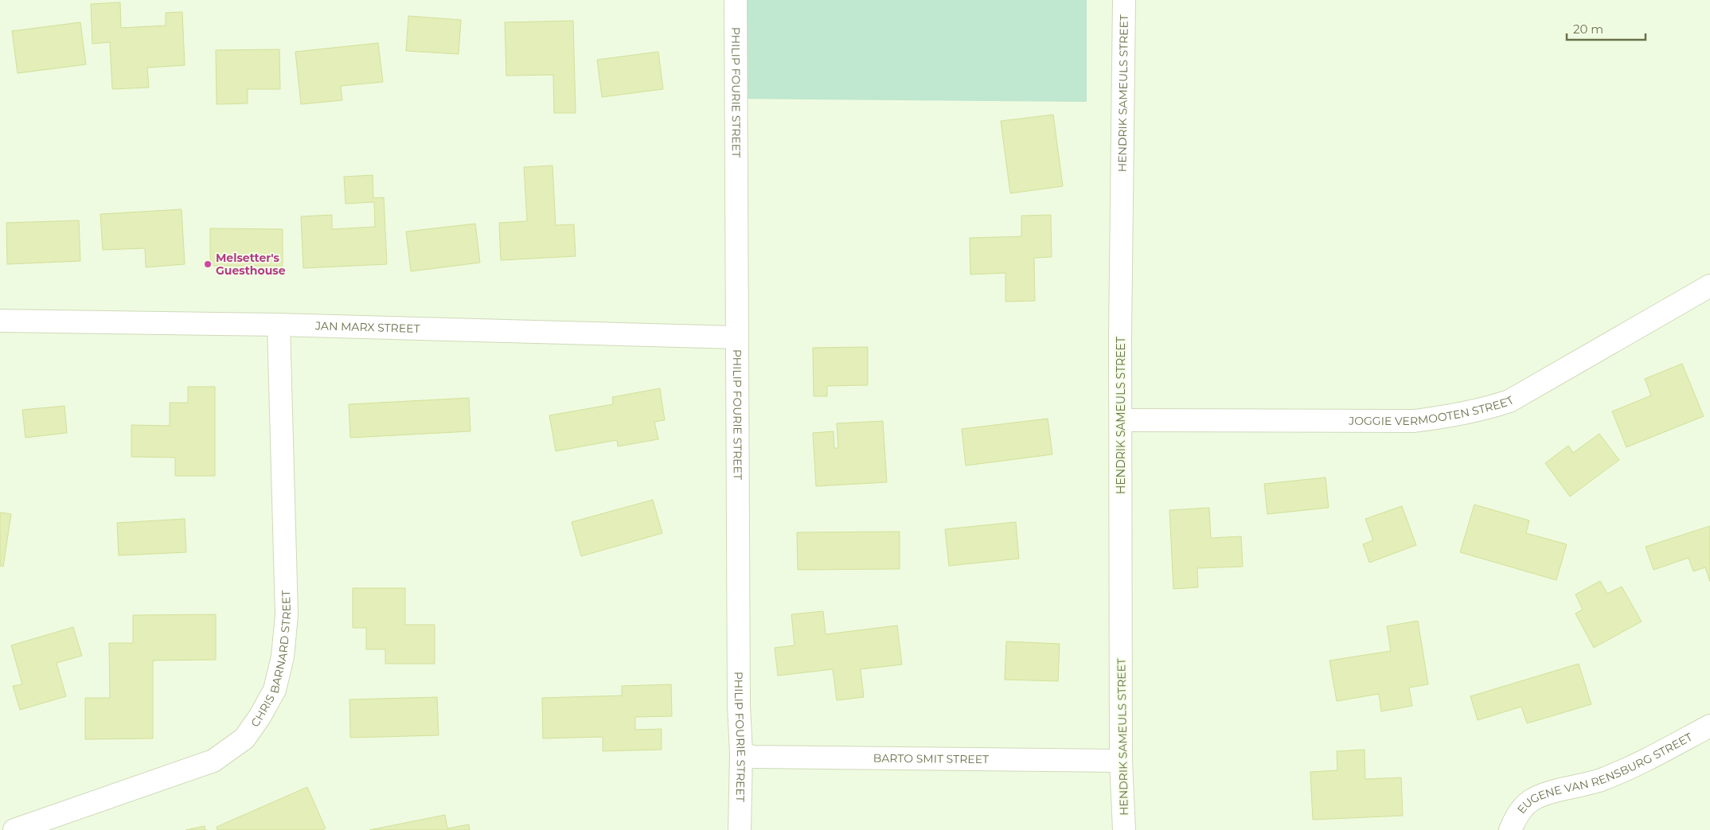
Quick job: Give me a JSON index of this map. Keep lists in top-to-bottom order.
{
  "streets": {
    "street": [
      "PHILIP FOURIE STREET",
      "HENDRIK SAMEULS STREET",
      "JAN MARX STREET",
      "JOGGIE VERMOOTEN STREET",
      "CHRIS BARNARD STREET",
      "BARTO SMIT STREET",
      "EUGENE VAN RENSBURG STREET"
    ]
  },
  "crossings": [
    ["PHILIP FOURIE STREET", "JAN MARX STREET"],
    ["PHILIP FOURIE STREET", "BARTO SMIT STREET"],
    ["HENDRIK SAMEULS STREET", "JOGGIE VERMOOTEN STREET"],
    ["HENDRIK SAMEULS STREET", "BARTO SMIT STREET"],
    ["JAN MARX STREET", "CHRIS BARNARD STREET"]
  ],
  "places": ["Melsetter's Guesthouse"],
  "scale_bar": "20 m"
}
